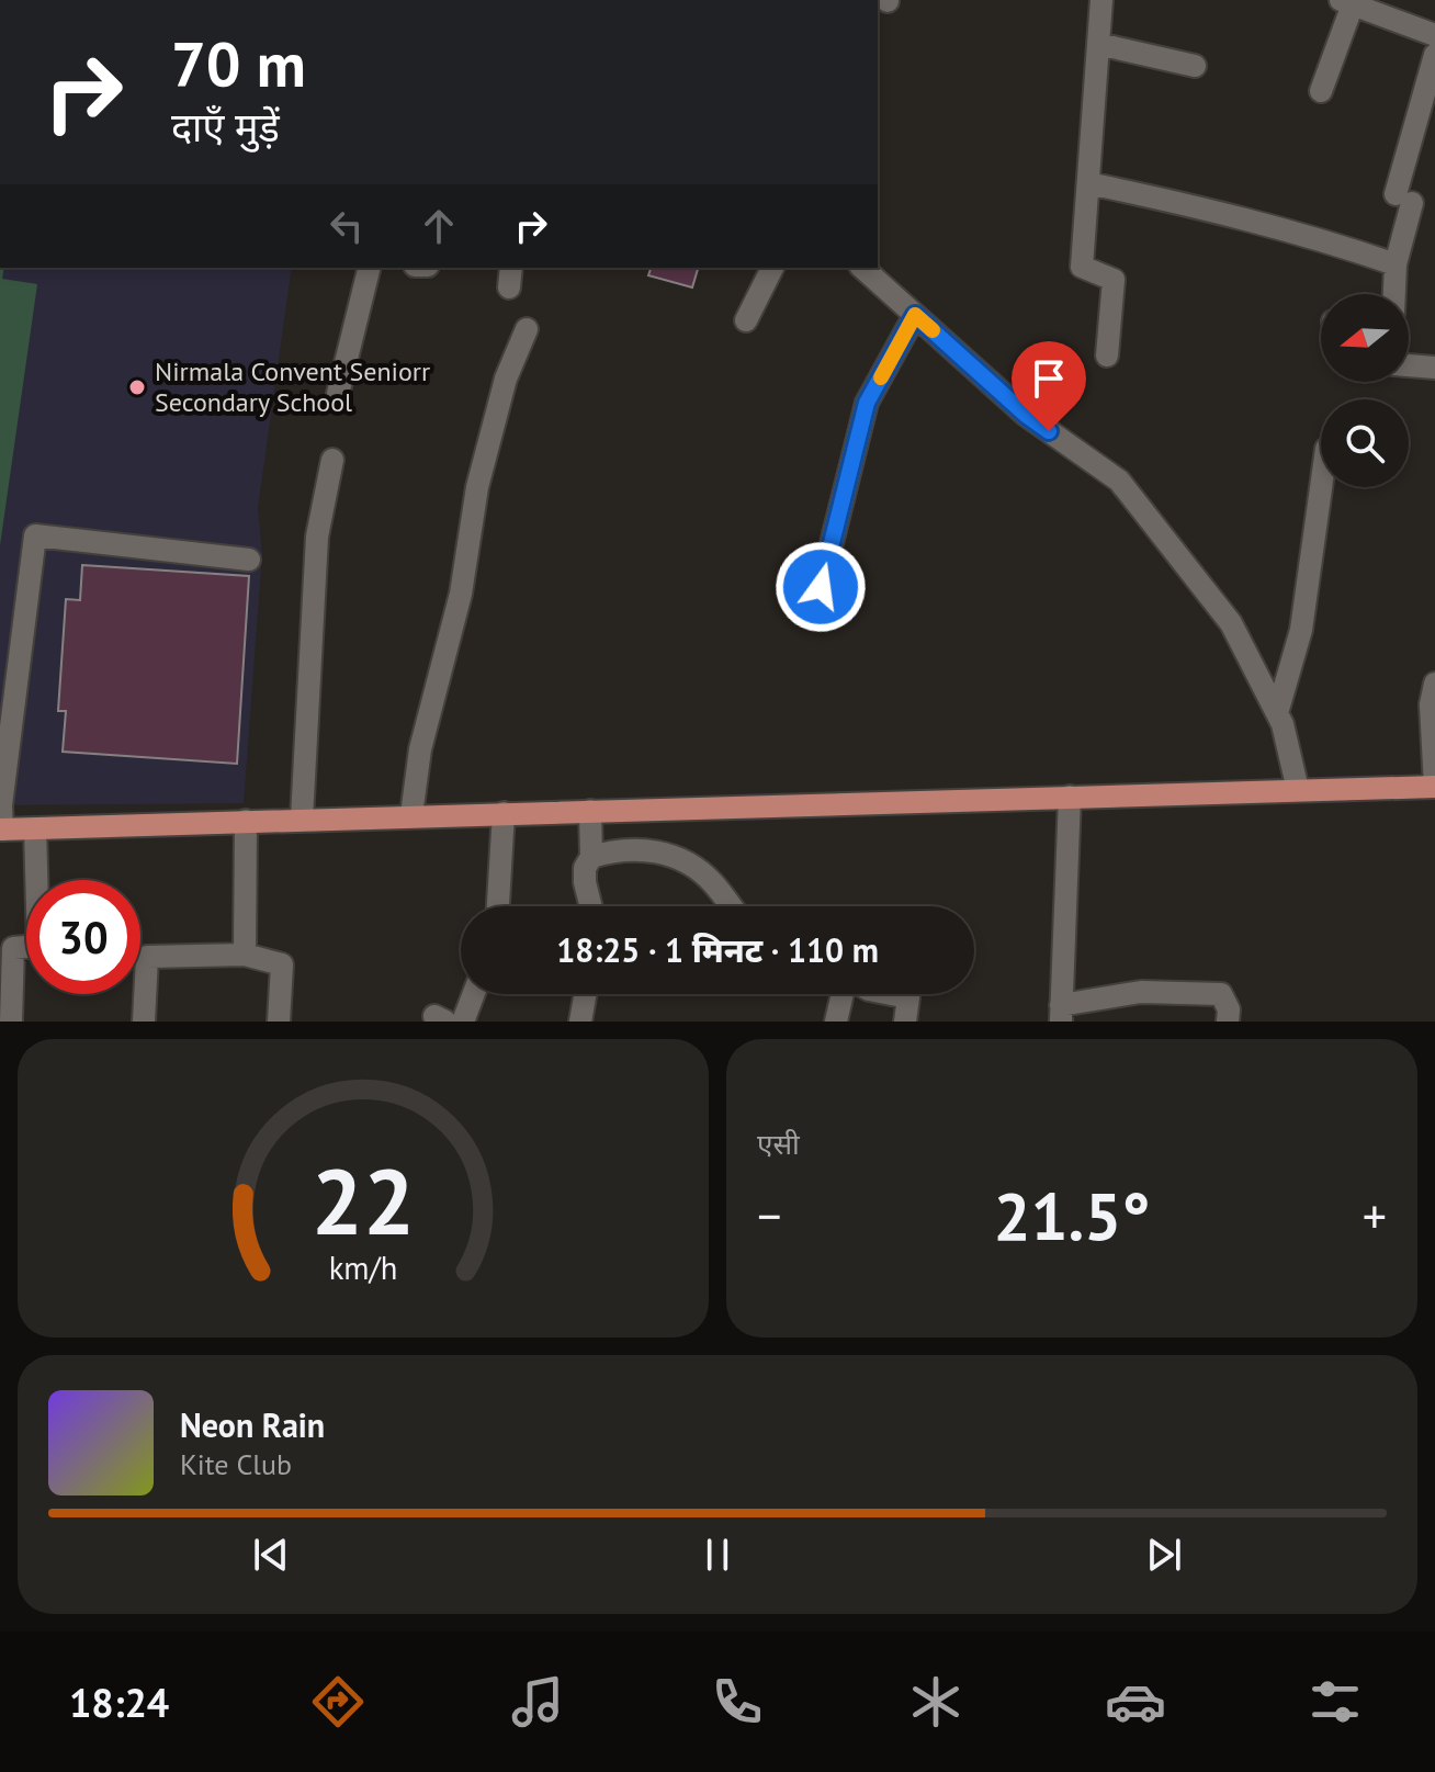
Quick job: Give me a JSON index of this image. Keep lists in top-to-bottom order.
{
  "places": ["Nirmala Convent Seniorr Secondary School"],
  "north": "left",
  "page": {
    "turn": ["70 m", "दाएँ मुड़ें"],
    "limit": "30",
    "trip": "18:25 · 1 मिनट · 110 m",
    "tile": "एसी",
    "heat": ["−", "21.5°", "+"],
    "song": ["Neon Rain", "Kite Club"],
    "tabs": "18:24",
    "gauge": ["22", "km/h"]
  }
}
